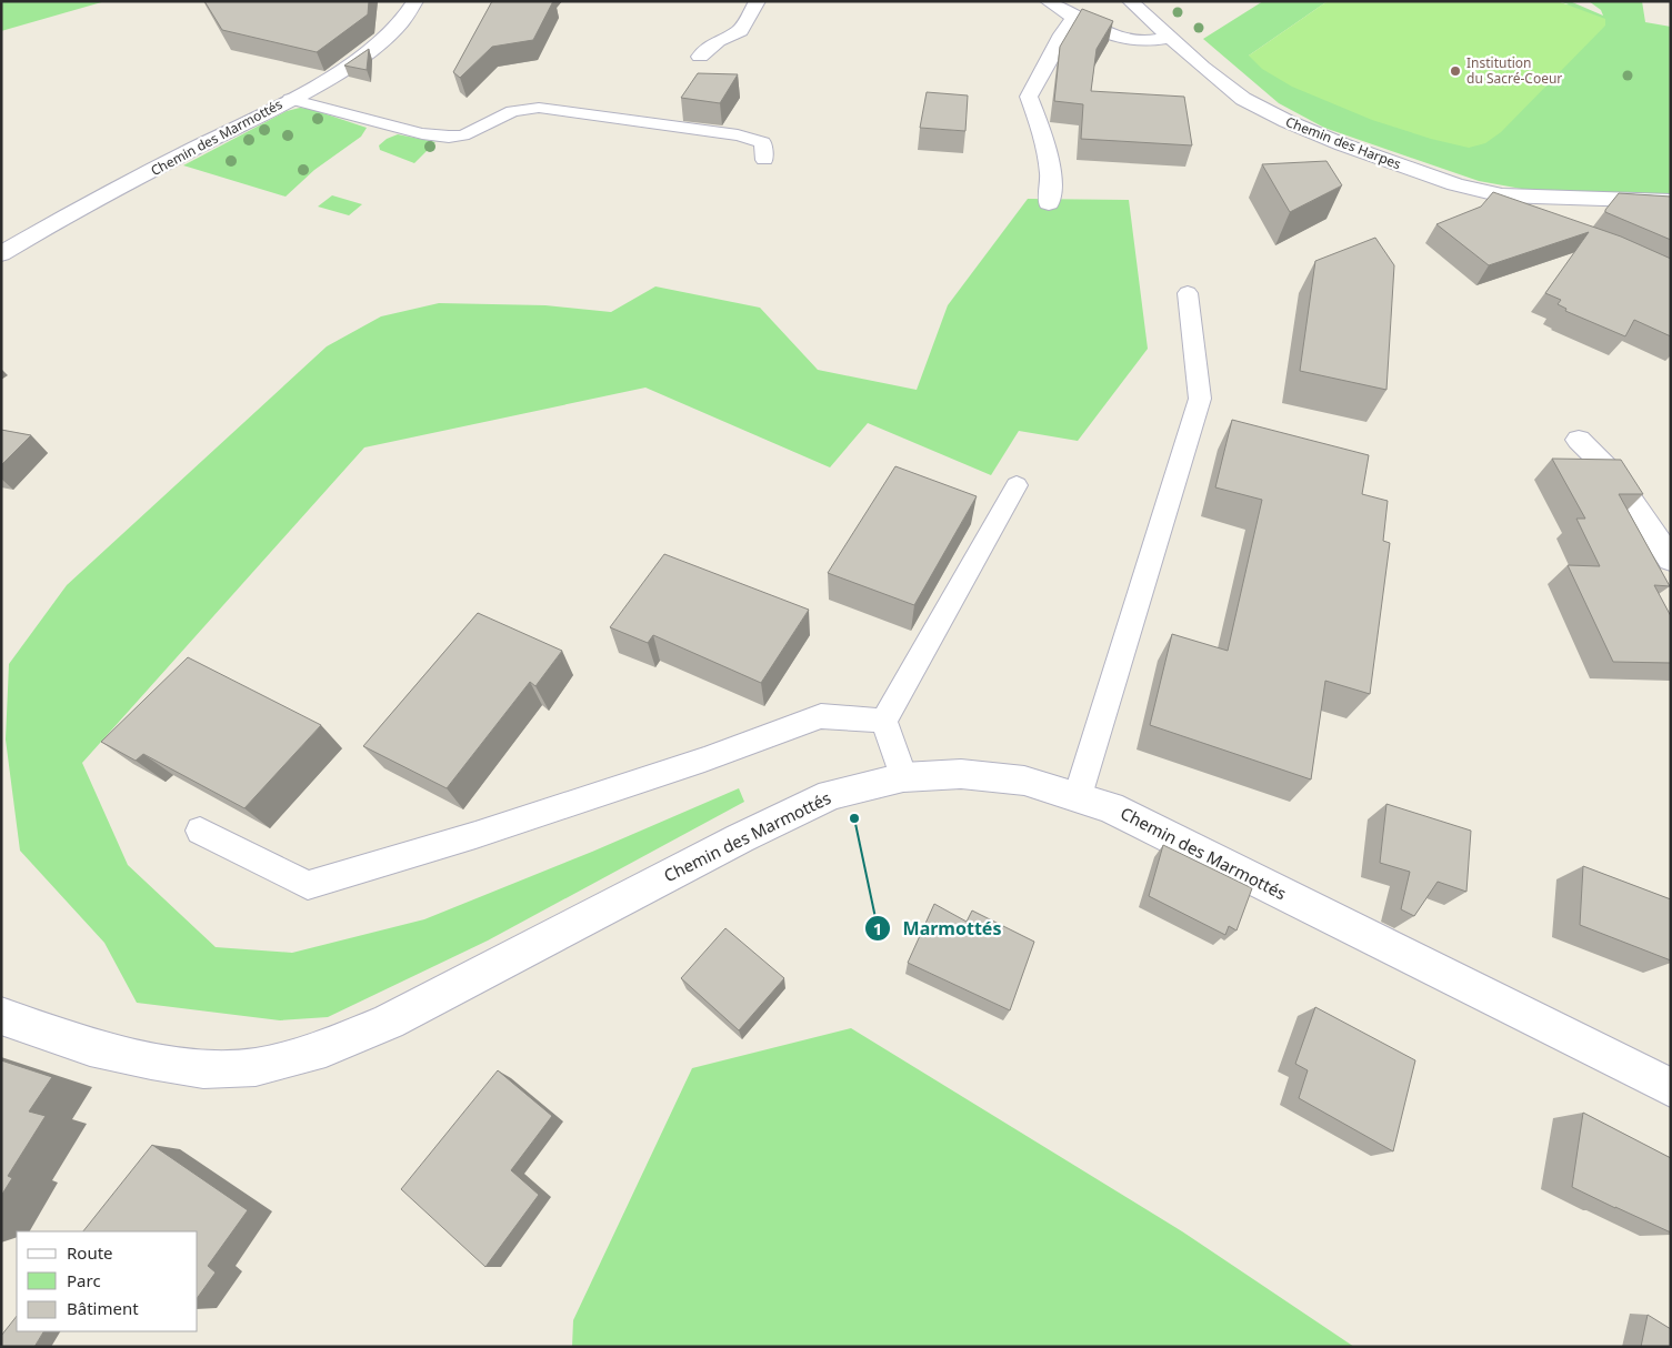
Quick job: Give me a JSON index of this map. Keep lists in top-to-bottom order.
{
  "streets": {
    "street": ["Chemin des Marmottés", "Chemin des Harpes"]
  },
  "places": ["Institution du Sacré-Coeur", "Marmottés"],
  "legend": ["Route", "Parc", "Bâtiment"]
}
